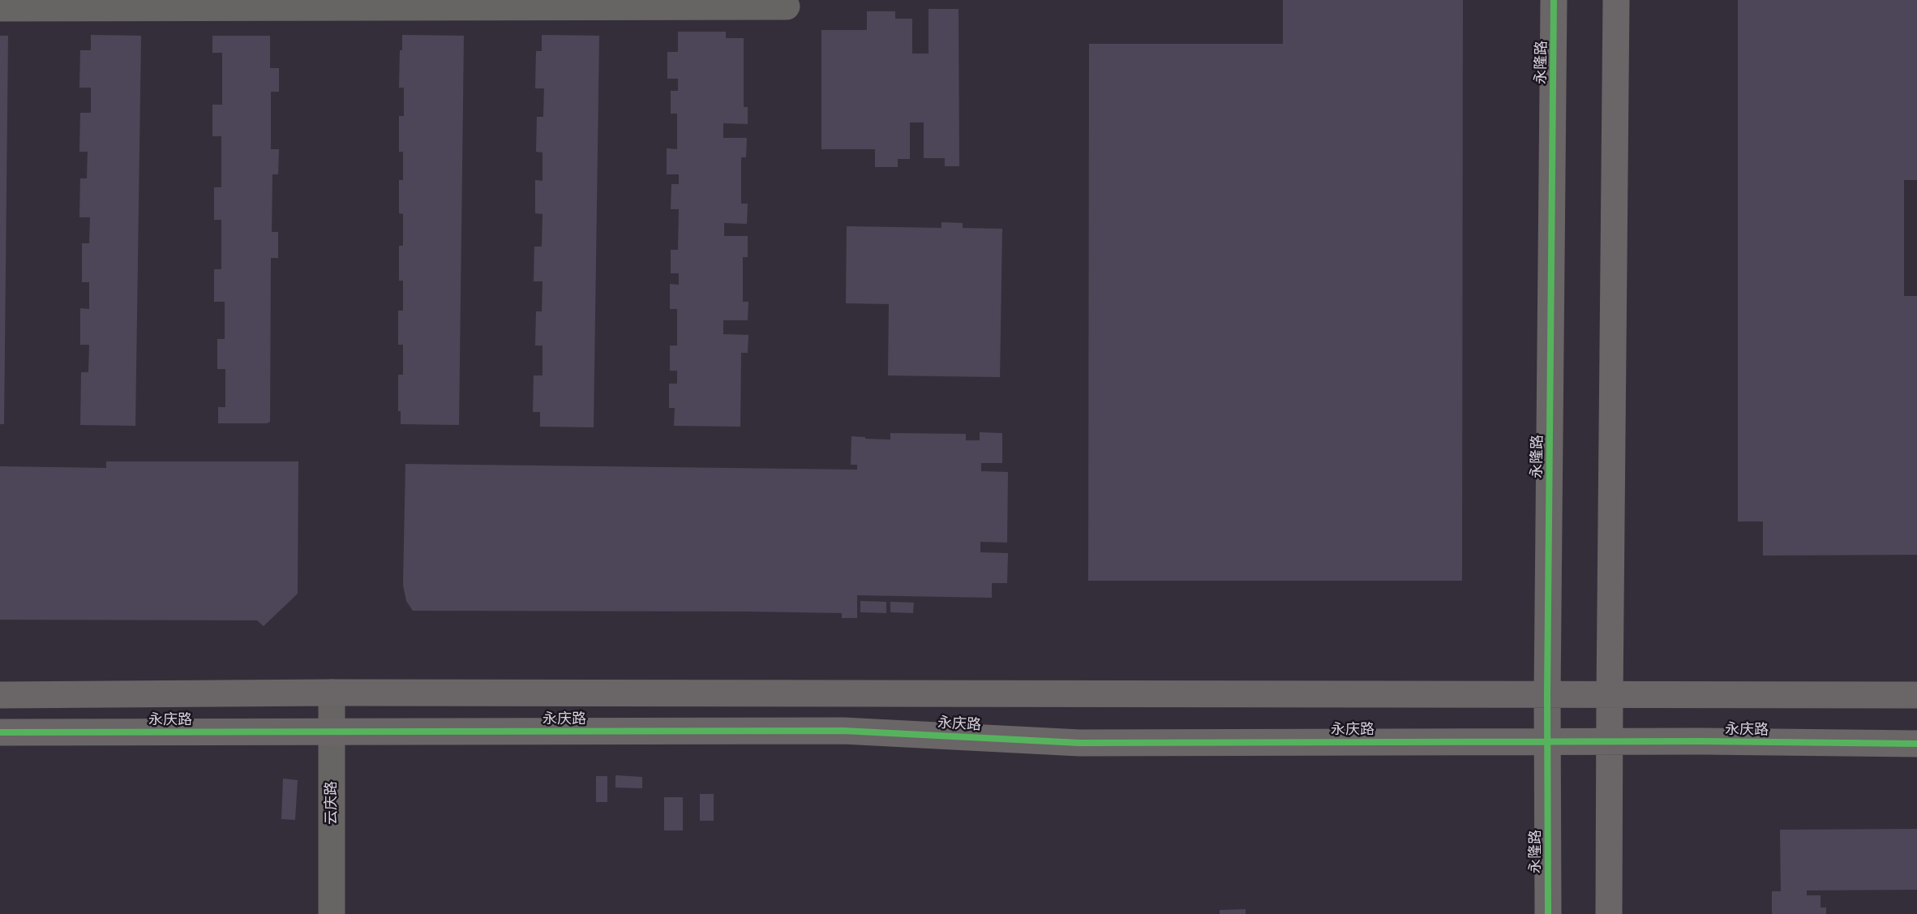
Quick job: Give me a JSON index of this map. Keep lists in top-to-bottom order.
{
  "streets": {
    "street": ["永隆路", "永庆路", "云庆路"]
  },
  "crossings": [
    ["永隆路", "永庆路"],
    ["永庆路", "云庆路"]
  ]
}
